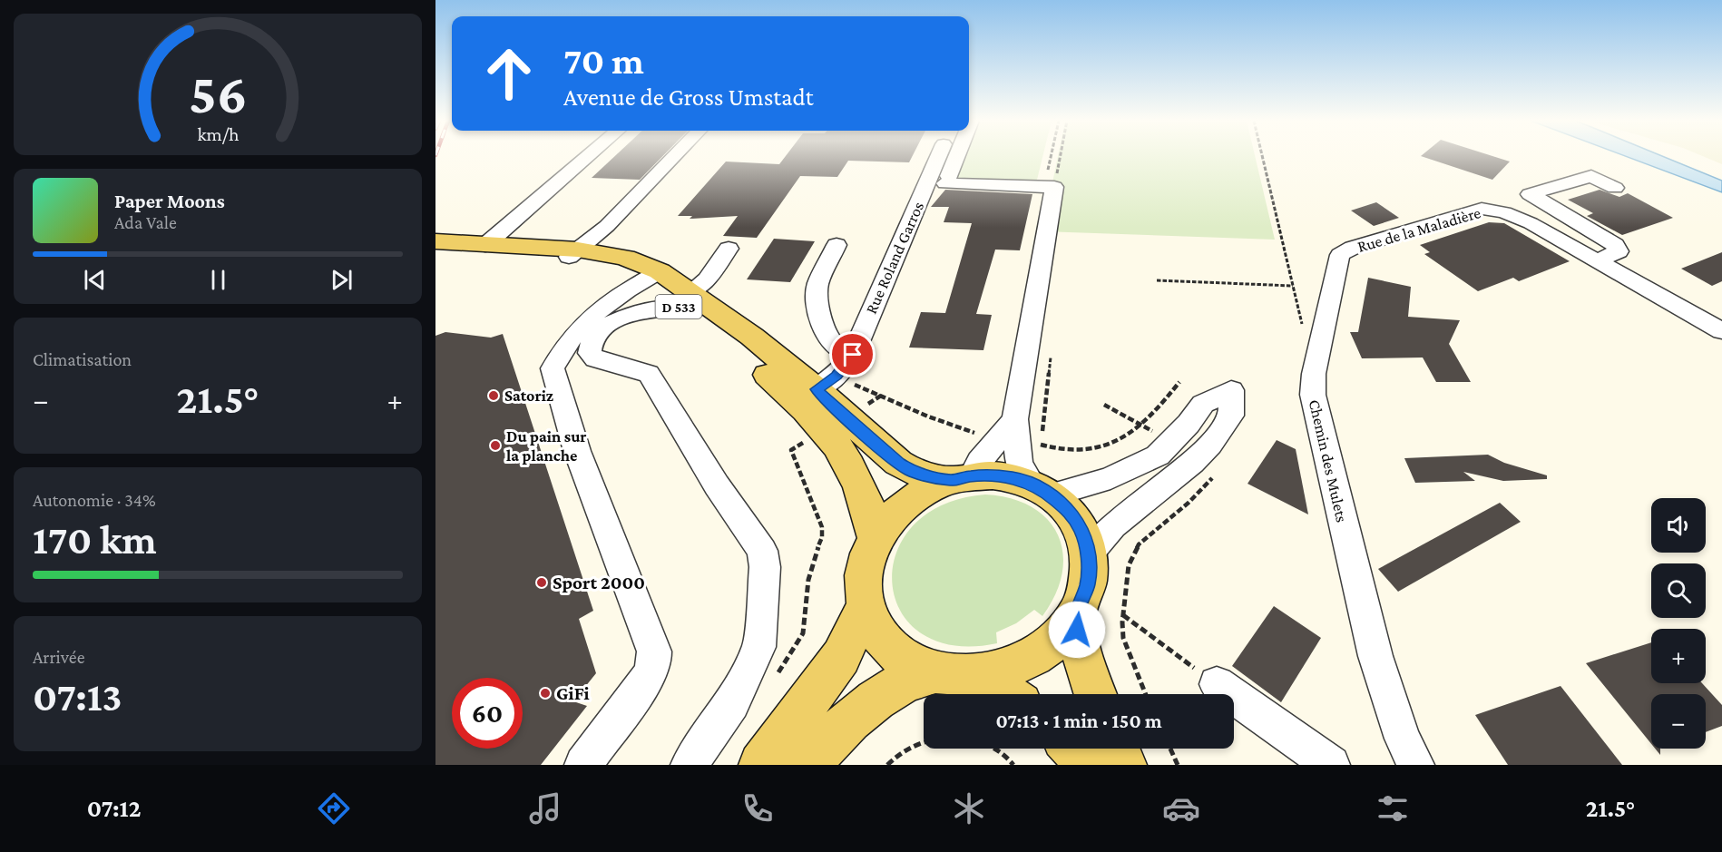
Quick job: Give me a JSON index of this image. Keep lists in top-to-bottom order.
{
  "streets": {
    "main road": ["D 533"],
    "street": ["Rue de la Maladière", "Rue Roland Garros", "Chemin des Mulets"]
  },
  "crossings": [
    ["Rue de la Maladière", "Chemin des Mulets"],
    ["Rue Roland Garros", "D 533"]
  ],
  "places": [
    "Satoriz",
    "Du pain sur la planche",
    "Sport 2000",
    "GiFi"
  ],
  "page": {
    "turn": ["70 m", "Avenue de Gross Umstadt"],
    "song": ["Paper Moons", "Ada Vale"],
    "tile": [
      "Climatisation",
      ["Autonomie · 34%", "170 km"],
      ["Arrivée", "07:13"]
    ],
    "heat": ["−", "21.5°", "+"],
    "map_buttons": ["+", "−"],
    "limit": "60",
    "trip": "07:13 · 1 min · 150 m",
    "tabs": ["07:12", "21.5°"],
    "gauge": ["56", "km/h"]
  }
}
